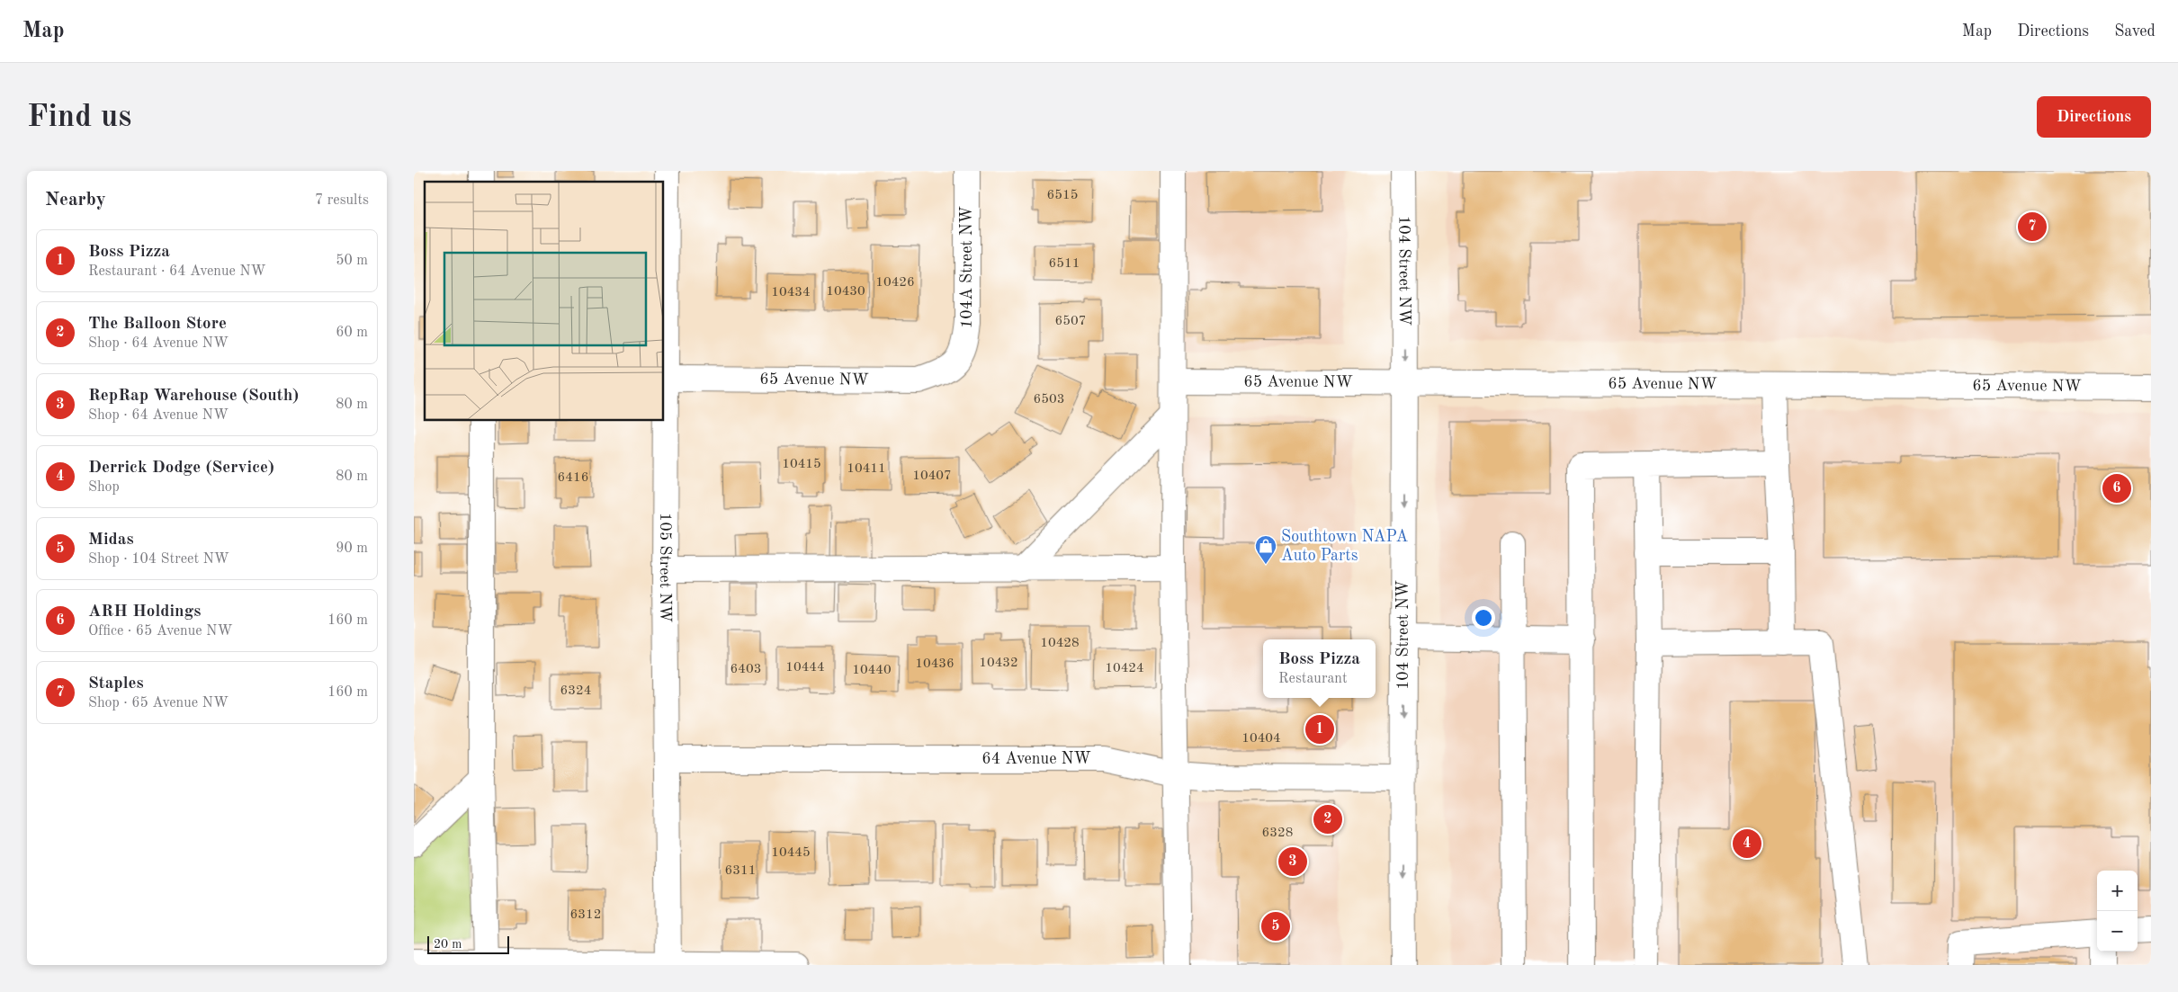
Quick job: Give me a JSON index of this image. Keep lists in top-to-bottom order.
{
  "streets": {
    "street": [
      "104A Street NW",
      "104 Street NW",
      "65 Avenue NW",
      "105 Street NW",
      "64 Avenue NW"
    ]
  },
  "crossings": [
    ["104A Street NW", "65 Avenue NW"],
    ["104 Street NW", "65 Avenue NW"],
    ["104 Street NW", "64 Avenue NW"],
    ["65 Avenue NW", "105 Street NW"],
    ["105 Street NW", "64 Avenue NW"]
  ],
  "places": {
    "shop": ["Southtown NAPA Auto Parts"]
  },
  "house_numbers": [
    "6515",
    "6511",
    "10426",
    "10430",
    "10434",
    "6507",
    "6503",
    "10415",
    "10411",
    "10407",
    "6416",
    "10428",
    "10432",
    "10436",
    "10444",
    "10424",
    "6403",
    "10440",
    "6324",
    "10404",
    "6328",
    "10445",
    "6311",
    "6312"
  ],
  "scale_bar": "20 m",
  "page": {
    "header": "Map",
    "nav": ["Map", "Directions", "Saved"],
    "buttons": "Directions",
    "title": "Find us",
    "heading": ["Nearby", "7 results"],
    "pins": [
      "7",
      "6",
      "1",
      "2",
      "4",
      "3",
      "5"
    ],
    "list": [
      {
        "mark": "1",
        "name": "Boss Pizza",
        "note": "Restaurant · 64 Avenue NW",
        "value": "50 m"
      },
      {
        "mark": "2",
        "name": "The Balloon Store",
        "note": "Shop · 64 Avenue NW",
        "value": "60 m"
      },
      {
        "mark": "3",
        "name": "RepRap Warehouse (South)",
        "note": "Shop · 64 Avenue NW",
        "value": "80 m"
      },
      {
        "mark": "4",
        "name": "Derrick Dodge (Service)",
        "note": "Shop",
        "value": "80 m"
      },
      {
        "mark": "5",
        "name": "Midas",
        "note": "Shop · 104 Street NW",
        "value": "90 m"
      },
      {
        "mark": "6",
        "name": "ARH Holdings",
        "note": "Office · 65 Avenue NW",
        "value": "160 m"
      },
      {
        "mark": "7",
        "name": "Staples",
        "note": "Shop · 65 Avenue NW",
        "value": "160 m"
      }
    ],
    "popup": ["Boss Pizza", "Restaurant"],
    "map_buttons": ["+", "−"],
    "scale": "20 m"
  }
}
